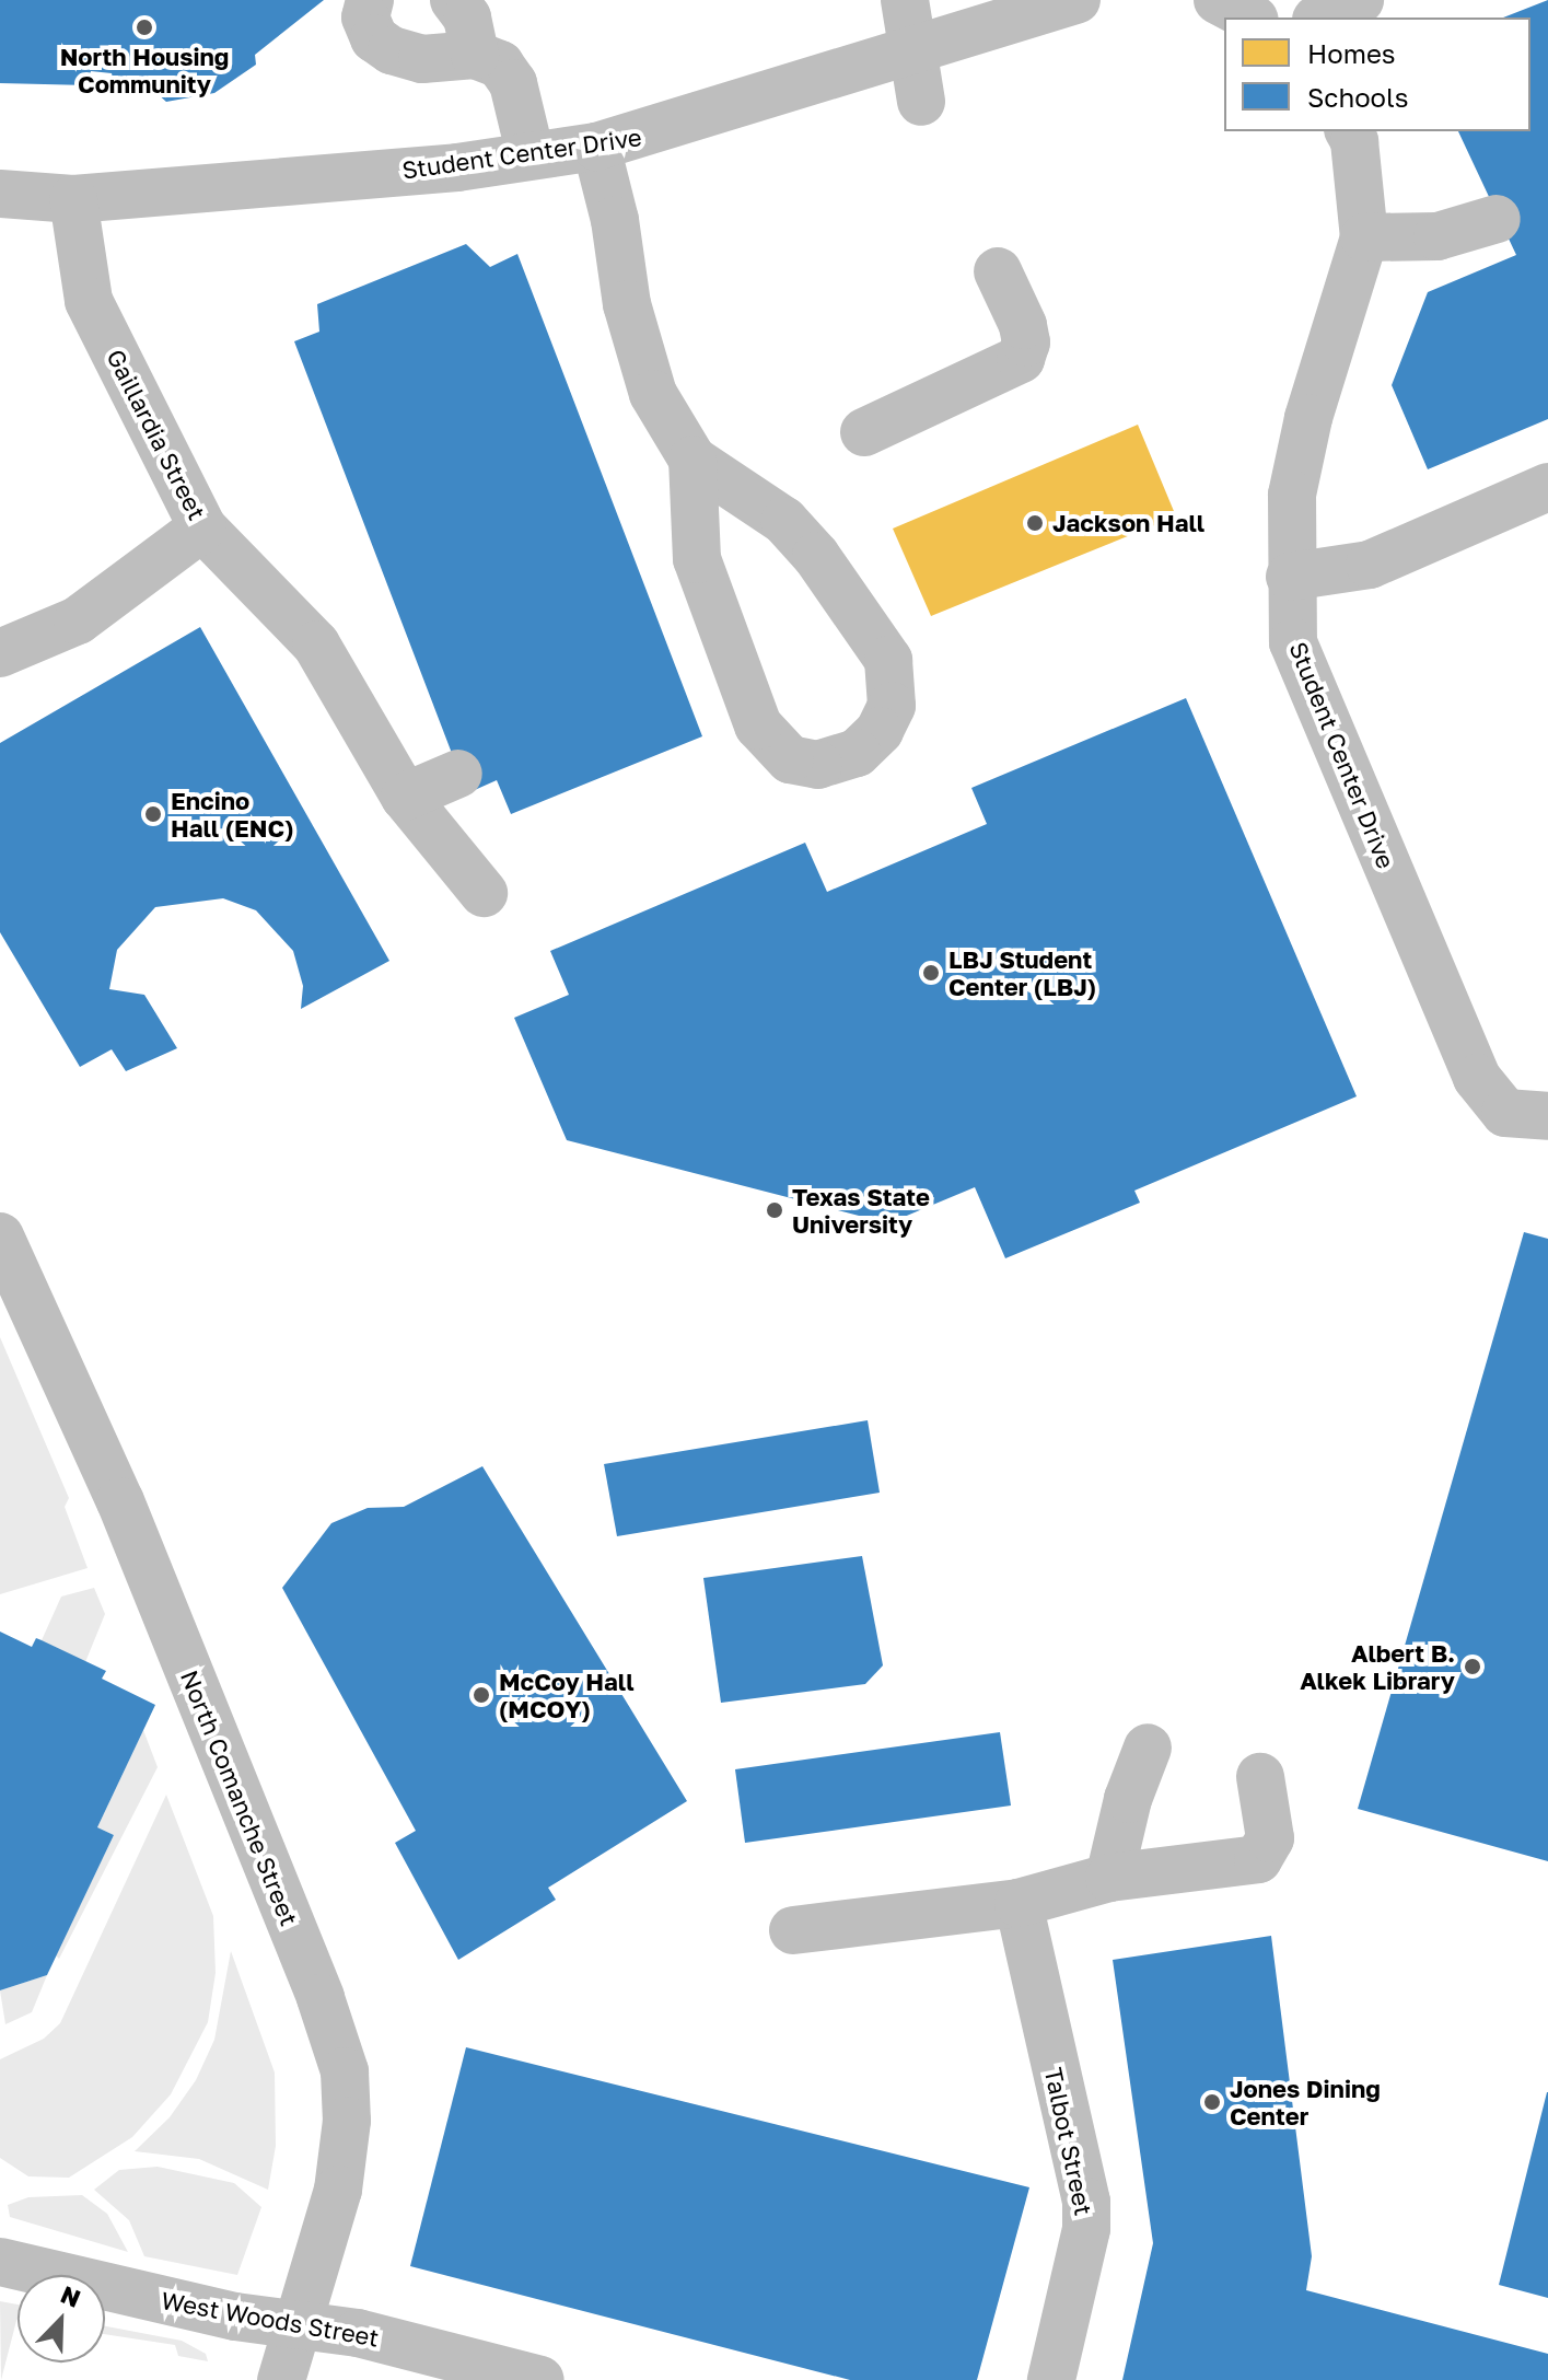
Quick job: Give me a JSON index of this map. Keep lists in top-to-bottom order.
{
  "streets": {
    "street": [
      "Student Center Drive",
      "Gaillardia Street",
      "North Comanche Street",
      "Talbot Street",
      "West Woods Street"
    ]
  },
  "crossings": [
    ["Student Center Drive", "Gaillardia Street"],
    ["North Comanche Street", "West Woods Street"]
  ],
  "places": [
    "North Housing Community",
    "Jackson Hall",
    "Encino Hall (ENC)",
    "LBJ Student Center (LBJ)",
    "Texas State University",
    "Albert B. Alkek Library",
    "McCoy Hall (MCOY)",
    "Jones Dining Center"
  ],
  "legend": ["Homes", "Schools"],
  "north": "top right"
}
